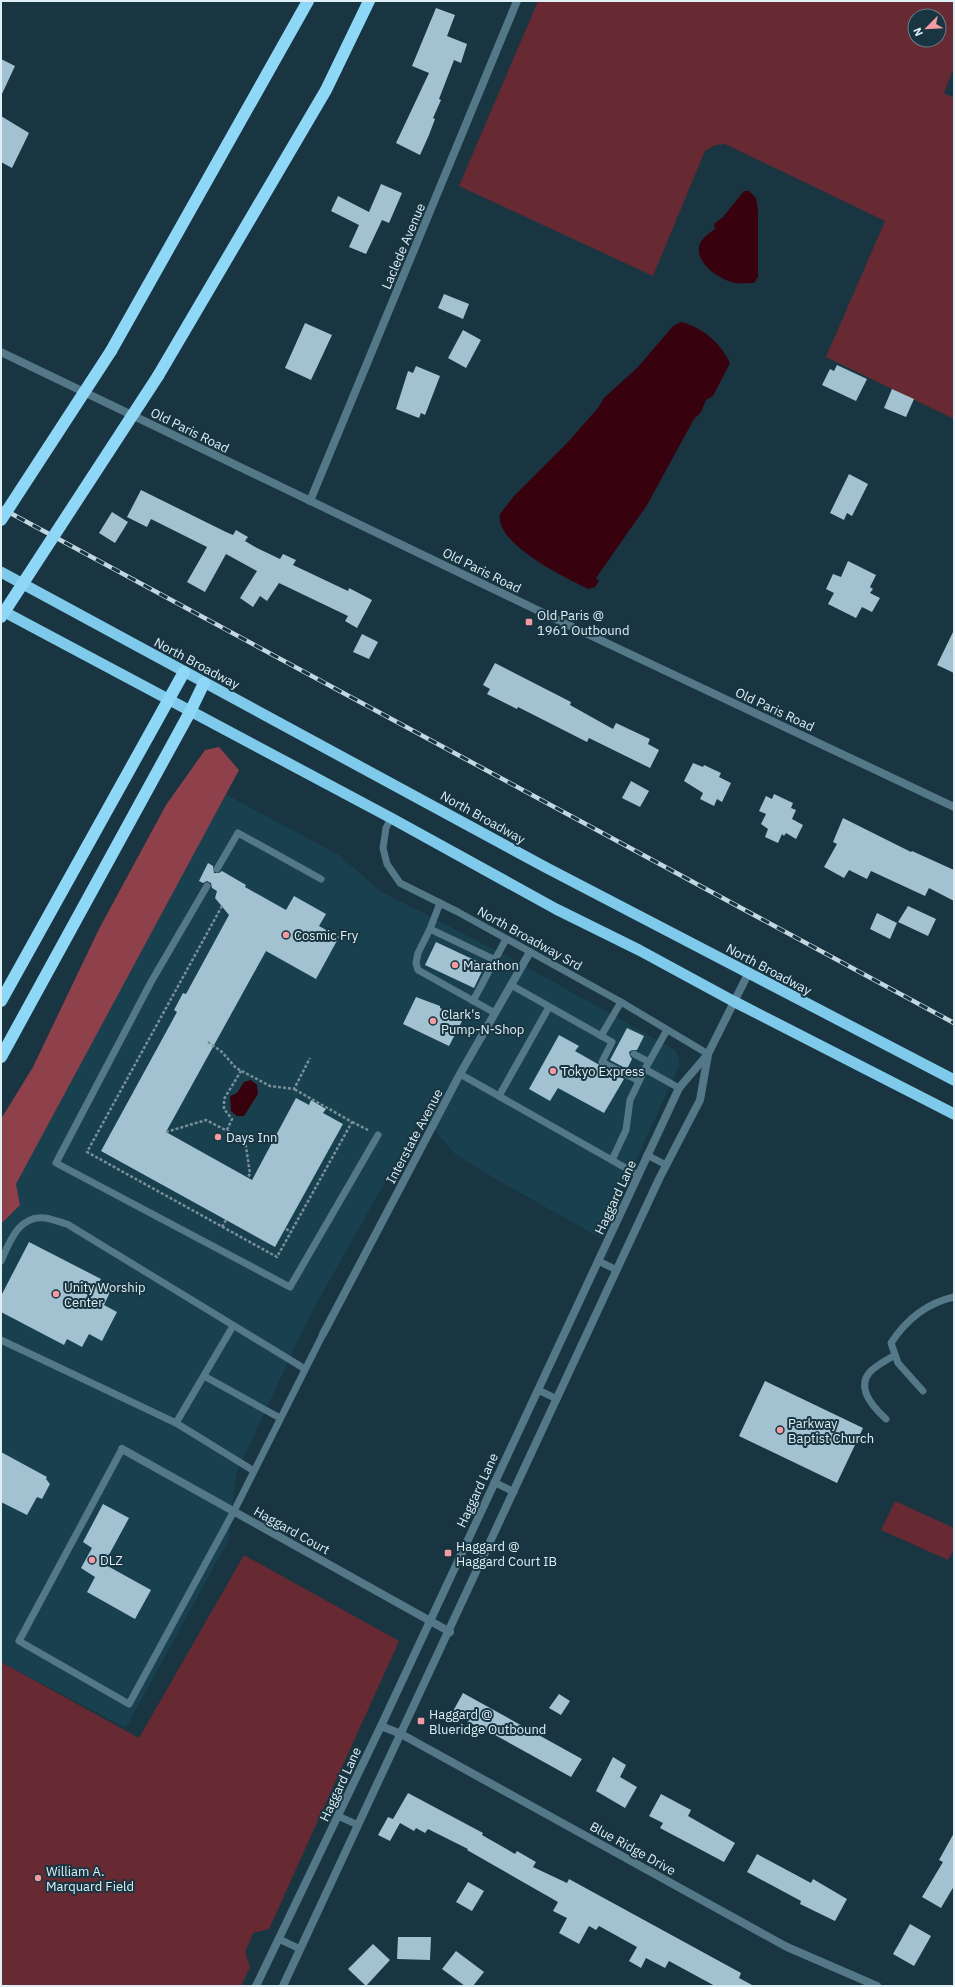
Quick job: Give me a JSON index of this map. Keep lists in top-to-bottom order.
{
  "streets": {
    "highway": ["North Broadway"],
    "street": [
      "Laclede Avenue",
      "Old Paris Road",
      "Interstate Avenue",
      "Haggard Lane",
      "Haggard Court",
      "Blue Ridge Drive"
    ],
    "lane": ["North Broadway Srd"]
  },
  "crossings": [
    ["Laclede Avenue", "Old Paris Road"],
    ["North Broadway", "Haggard Lane"],
    ["North Broadway Srd", "Interstate Avenue"],
    ["North Broadway Srd", "Haggard Lane"],
    ["Haggard Lane", "Haggard Court"],
    ["Haggard Lane", "Blue Ridge Drive"]
  ],
  "places": {
    "transit": ["Old Paris @ 1961 Outbound", "Haggard @ Haggard Court IB", "Haggard @ Blueridge Outbound"],
    "other": [
      "Cosmic Fry",
      "Marathon",
      "Clark's Pump-N-Shop",
      "Tokyo Express",
      "Days Inn",
      "Unity Worship Center",
      "Parkway Baptist Church",
      "DLZ",
      "William A. Marquard Field"
    ]
  },
  "north": "bottom left"
}
